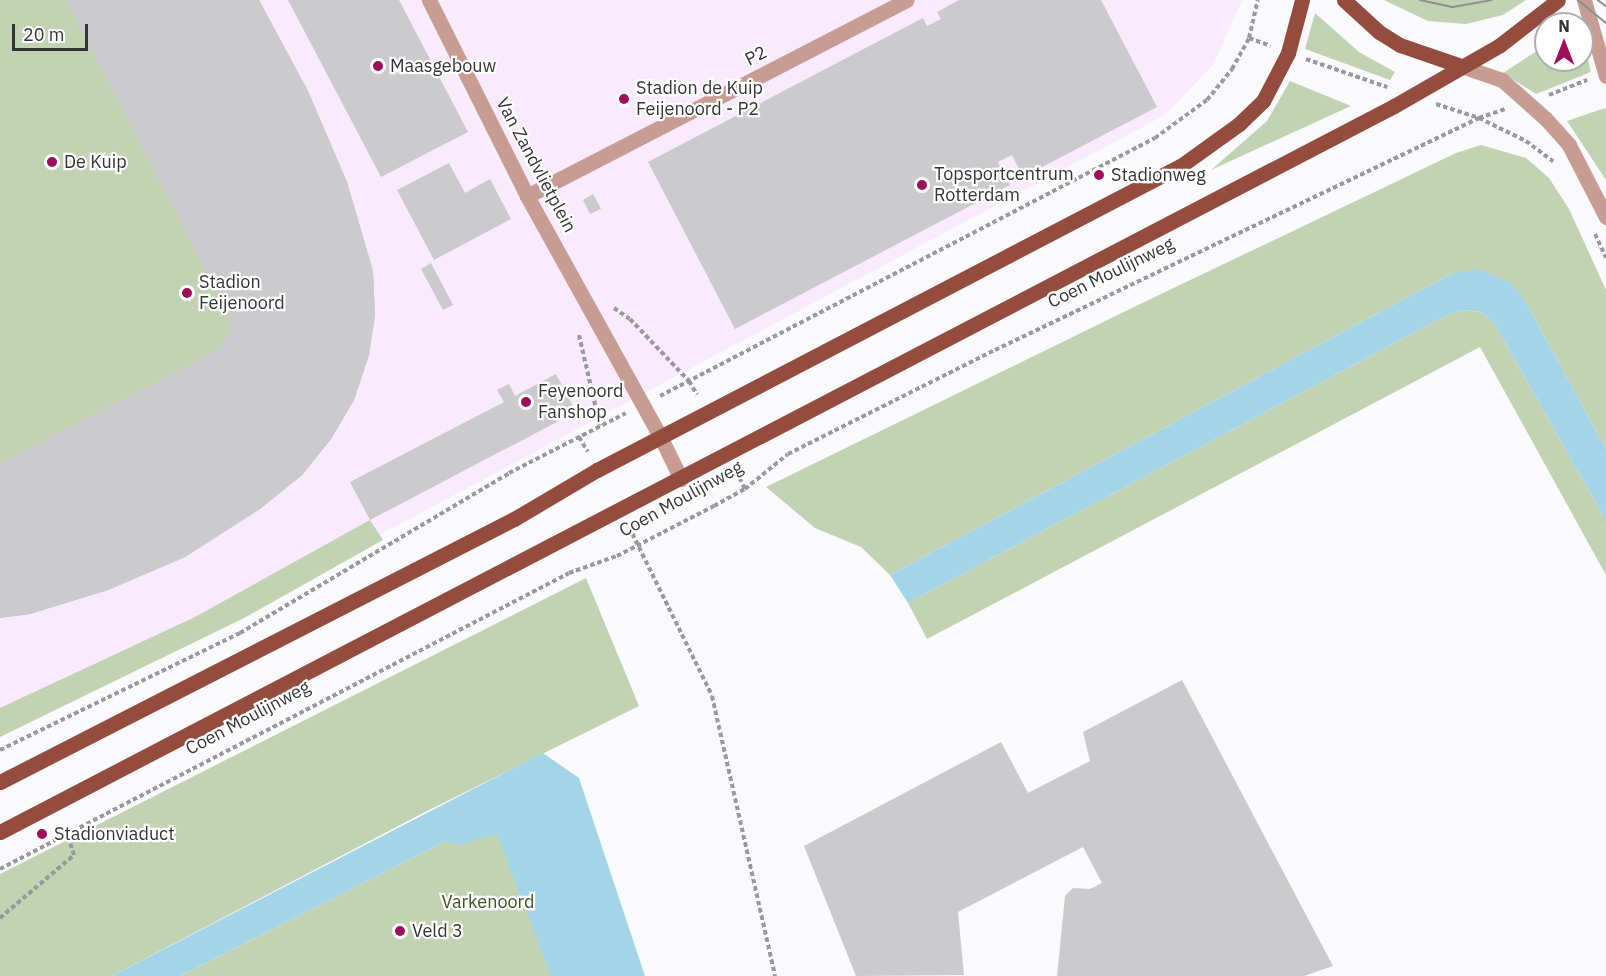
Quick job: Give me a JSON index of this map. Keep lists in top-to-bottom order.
{
  "streets": {
    "main road": ["Coen Moulijnweg"],
    "street": ["P2", "Van Zandvlietplein"]
  },
  "crossings": [
    ["P2", "Van Zandvlietplein"],
    ["Van Zandvlietplein", "Coen Moulijnweg"]
  ],
  "parks": ["Varkenoord"],
  "places": [
    "Maasgebouw",
    "Stadion de Kuip Feijenoord - P2",
    "De Kuip",
    "Stadionweg",
    "Topsportcentrum Rotterdam",
    "Stadion Feijenoord",
    "Feyenoord Fanshop",
    "Stadionviaduct",
    "Veld 3"
  ],
  "scale_bar": "20 m",
  "north": "top"
}
